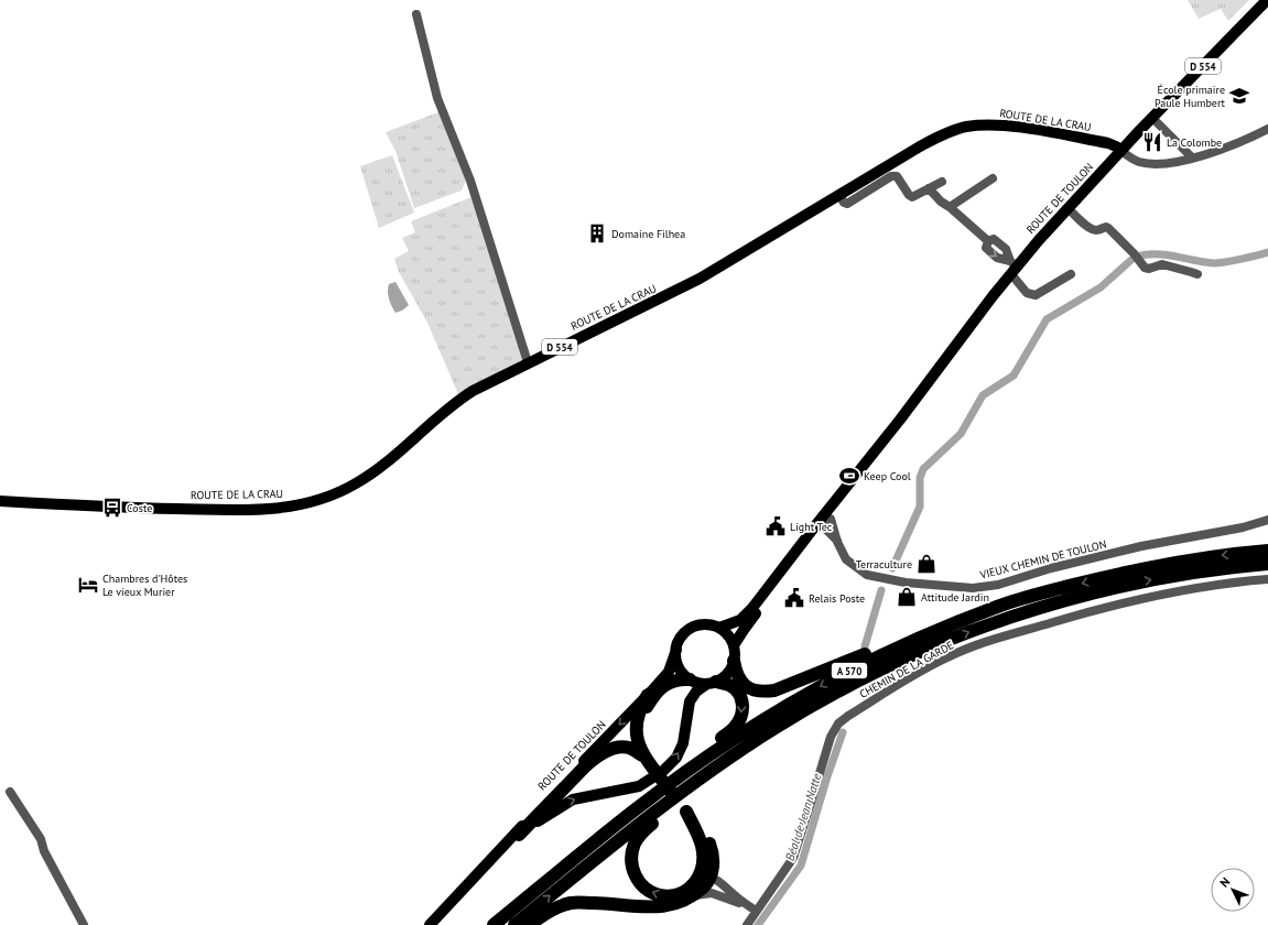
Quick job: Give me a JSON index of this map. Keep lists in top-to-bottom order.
{
  "streets": {
    "highway": ["A 570"],
    "main road": ["D 554", "ROUTE DE LA CRAU", "ROUTE DE TOULON"],
    "street": ["VIEUX CHEMIN DE TOULON", "CHEMIN DE LA GARDE"]
  },
  "crossings": [
    ["ROUTE DE LA CRAU", "ROUTE DE TOULON"],
    ["ROUTE DE TOULON", "VIEUX CHEMIN DE TOULON"]
  ],
  "water": ["Béal de Jean Natte"],
  "places": {
    "school or university": ["École primaire Paule Humbert"],
    "restaurant": ["La Colombe"],
    "building": ["Domaine Filhea"],
    "sports": ["Keep Cool"],
    "bus stop": ["Coste"],
    "public building": ["Light Tec", "Relais Poste"],
    "shop": ["Terraculture", "Attitude Jardin"],
    "hotel": ["Chambres d'Hôtes Le vieux Murier"]
  },
  "north": "top left"
}
